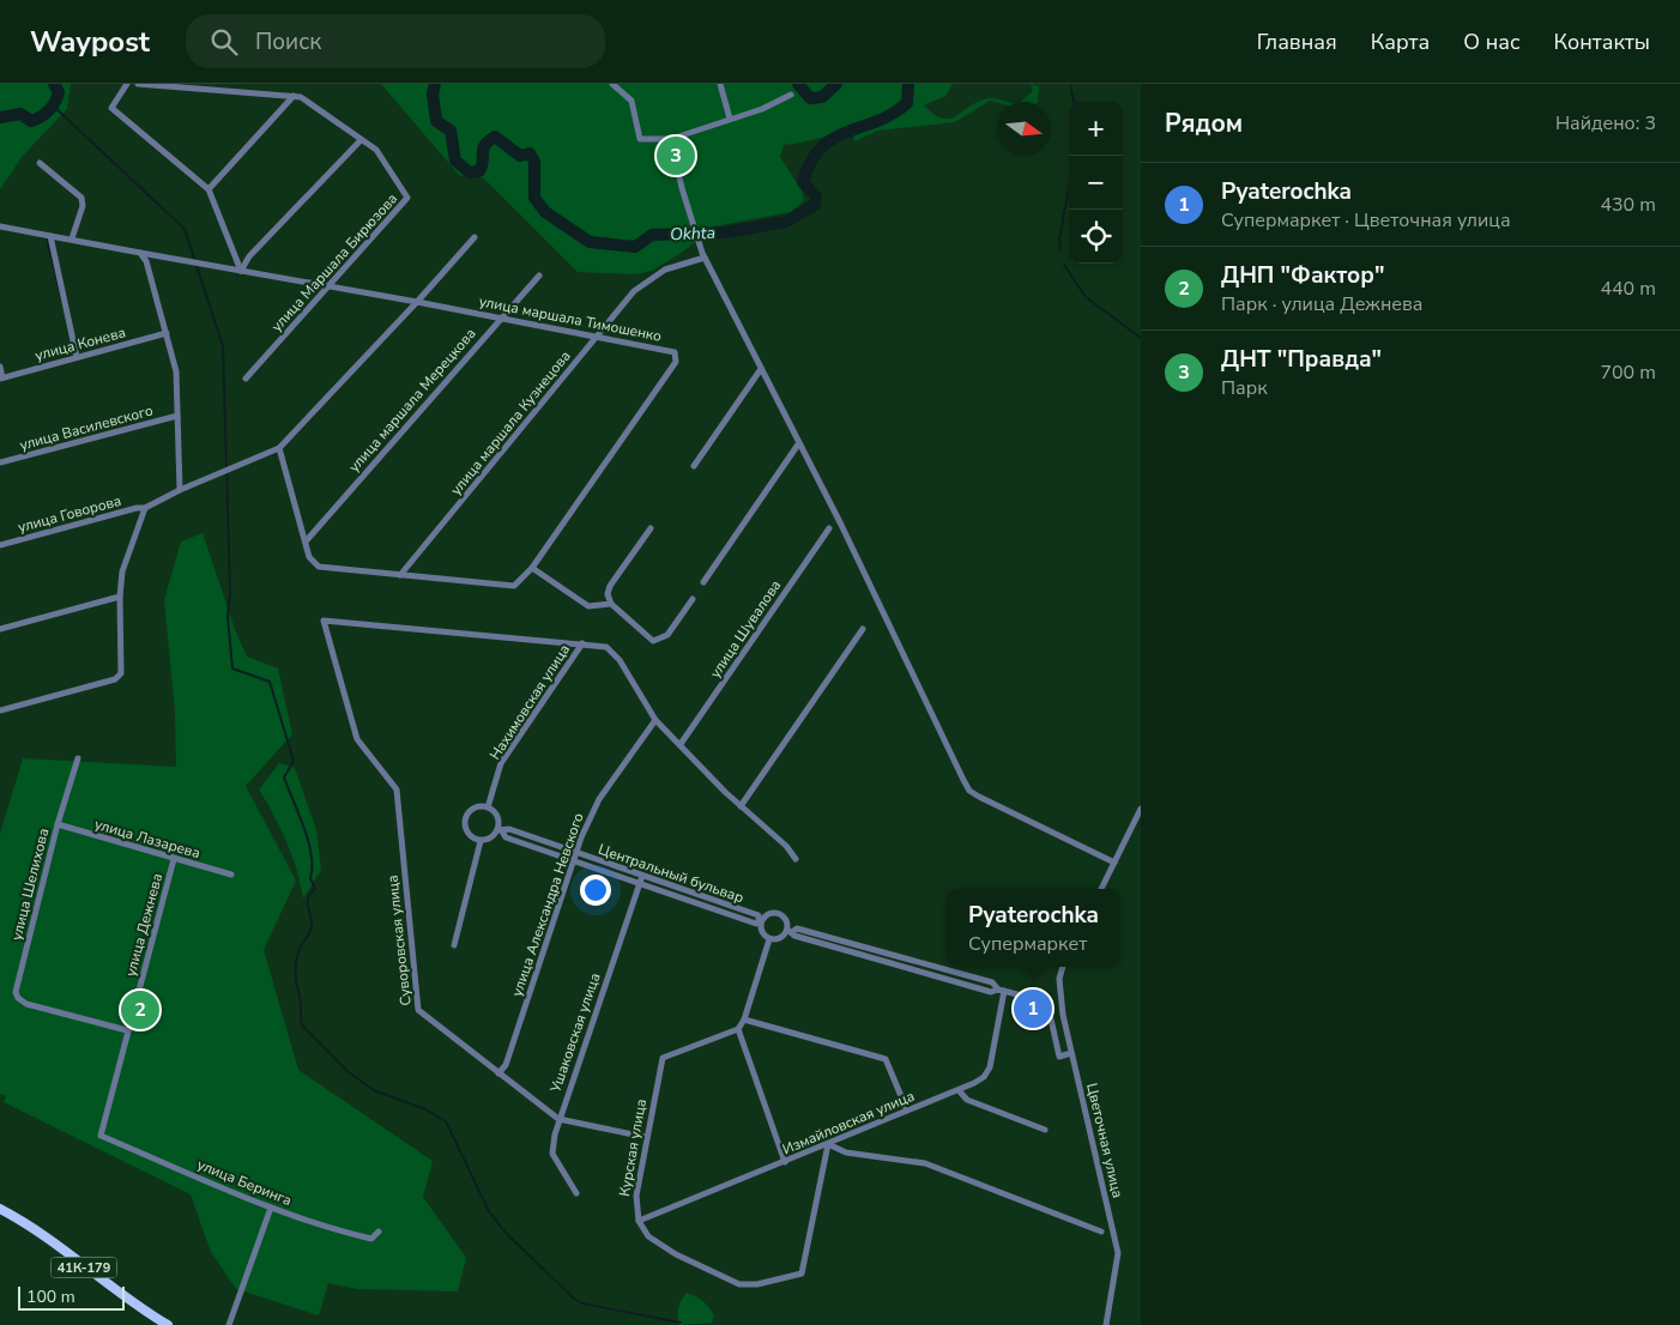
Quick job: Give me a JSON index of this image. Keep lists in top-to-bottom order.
{
  "streets": {
    "main road": ["41К-179"],
    "street": [
      "улица Маршала Бирюзова",
      "улица маршала Тимошенко",
      "улица Конева",
      "улица маршала Мерецкова",
      "улица маршала Кузнецова",
      "улица Василевского",
      "улица Говорова",
      "улица Шувалова",
      "Нахимовская улица",
      "улица Лазарева",
      "Центральный бульвар",
      "улица Шелихова",
      "улица Александра Невского",
      "улица Дежнева",
      "Суворовская улица",
      "Ушаковская улица",
      "Измайловская улица",
      "Цветочная улица",
      "Курская улица",
      "улица Беринга"
    ]
  },
  "crossings": [
    ["улица Маршала Бирюзова", "улица маршала Тимошенко"],
    ["улица маршала Тимошенко", "улица маршала Мерецкова"],
    ["улица маршала Тимошенко", "улица маршала Кузнецова"],
    ["улица маршала Тимошенко", "улица Говорова"],
    ["Нахимовская улица", "Центральный бульвар"],
    ["Нахимовская улица", "Суворовская улица"],
    ["улица Лазарева", "улица Шелихова"],
    ["улица Лазарева", "улица Дежнева"],
    ["Центральный бульвар", "улица Александра Невского"],
    ["Центральный бульвар", "Ушаковская улица"],
    ["улица Шелихова", "улица Дежнева"],
    ["улица Александра Невского", "Суворовская улица"],
    ["улица Дежнева", "улица Беринга"],
    ["Суворовская улица", "Ушаковская улица"],
    ["Суворовская улица", "Курская улица"],
    ["Измайловская улица", "Курская улица"]
  ],
  "water": ["Okhta"],
  "scale_bar": "100 m",
  "north": "right",
  "page": {
    "header": "Waypost",
    "search": "Поиск",
    "nav": [
      "Главная",
      "Карта",
      "О нас",
      "Контакты"
    ],
    "heading": ["Рядом", "Найдено: 3"],
    "map_buttons": ["+", "−"],
    "pins": ["3", "1", "2"],
    "list": [
      {
        "mark": "1",
        "name": "Pyaterochka",
        "note": "Супермаркет · Цветочная улица",
        "value": "430 m"
      },
      {
        "mark": "2",
        "name": "ДНП \"Фактор\"",
        "note": "Парк · улица Дежнева",
        "value": "440 m"
      },
      {
        "mark": "3",
        "name": "ДНТ \"Правда\"",
        "note": "Парк",
        "value": "700 m"
      }
    ],
    "popup": ["Pyaterochka", "Супермаркет"],
    "scale": "100 m"
  }
}
